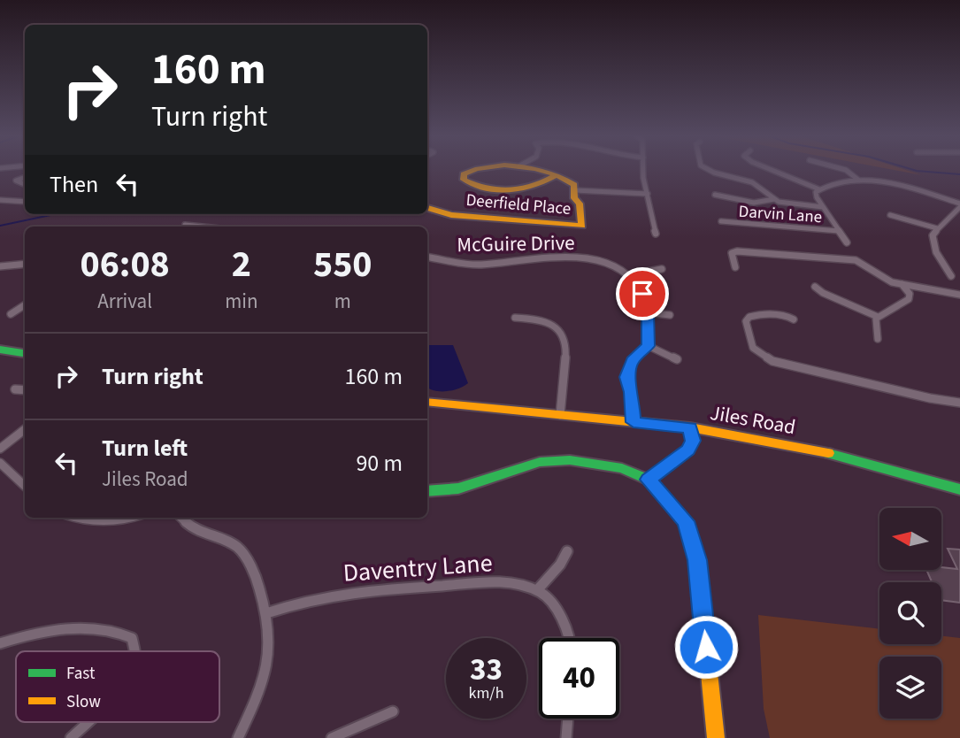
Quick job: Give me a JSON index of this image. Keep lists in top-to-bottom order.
{
  "streets": {
    "street": [
      "Deerfield Place",
      "Darvin Lane",
      "McGuire Drive",
      "Jiles Road",
      "Daventry Lane"
    ]
  },
  "legend": ["Fast", "Slow"],
  "north": "left",
  "page": {
    "turn": ["160 m", "Turn right"],
    "then": "Then",
    "eta": [
      "06:08",
      "Arrival",
      "2",
      "min",
      "550",
      "m"
    ],
    "list": [
      {
        "name": "Turn right",
        "value": "160 m"
      },
      {
        "name": "Turn left",
        "note": "Jiles Road",
        "value": "90 m"
      }
    ],
    "speed": "33 km/h",
    "limit": "40"
  }
}
